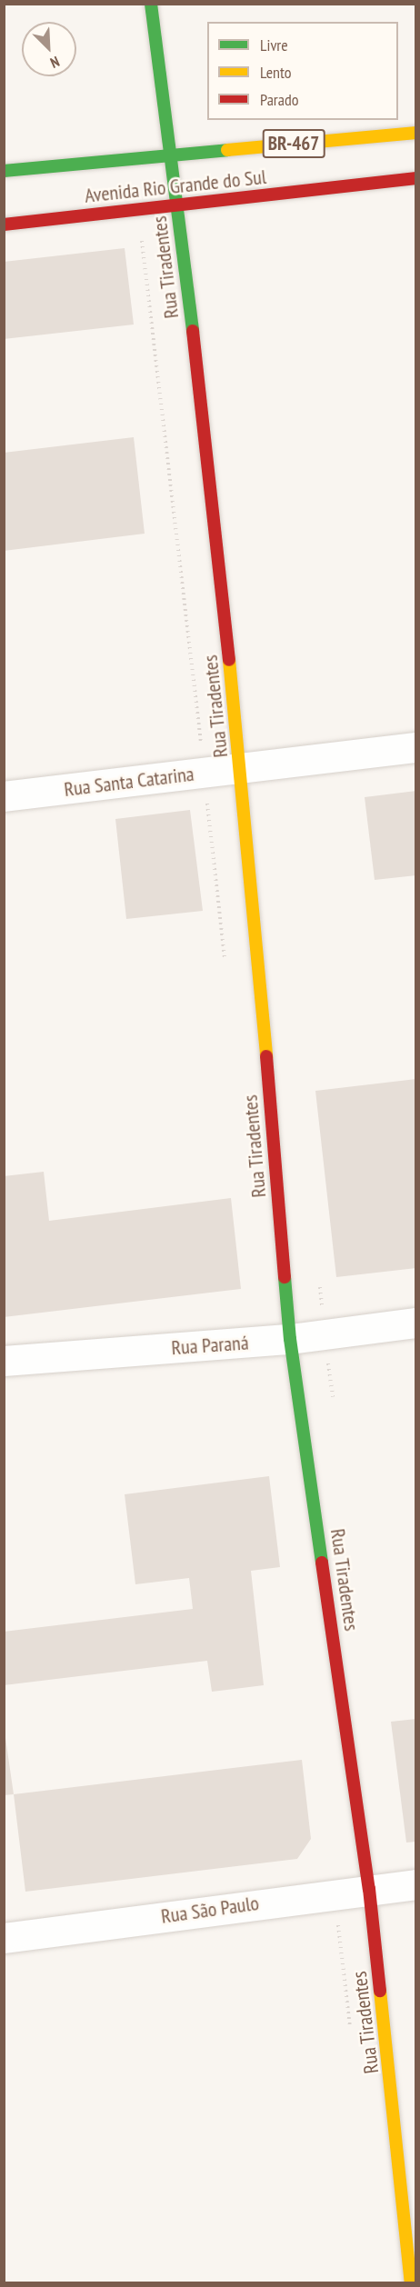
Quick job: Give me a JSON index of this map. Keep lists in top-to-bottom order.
{
  "streets": {
    "street": [
      "BR-467",
      "Avenida Rio Grande do Sul",
      "Rua Tiradentes",
      "Rua Santa Catarina",
      "Rua Paraná",
      "Rua São Paulo"
    ]
  },
  "crossings": [
    ["Avenida Rio Grande do Sul", "Rua Tiradentes"],
    ["Rua Tiradentes", "Rua Santa Catarina"],
    ["Rua Tiradentes", "Rua Paraná"],
    ["Rua Tiradentes", "Rua São Paulo"]
  ],
  "legend": ["Livre", "Lento", "Parado"],
  "north": "bottom right"
}
